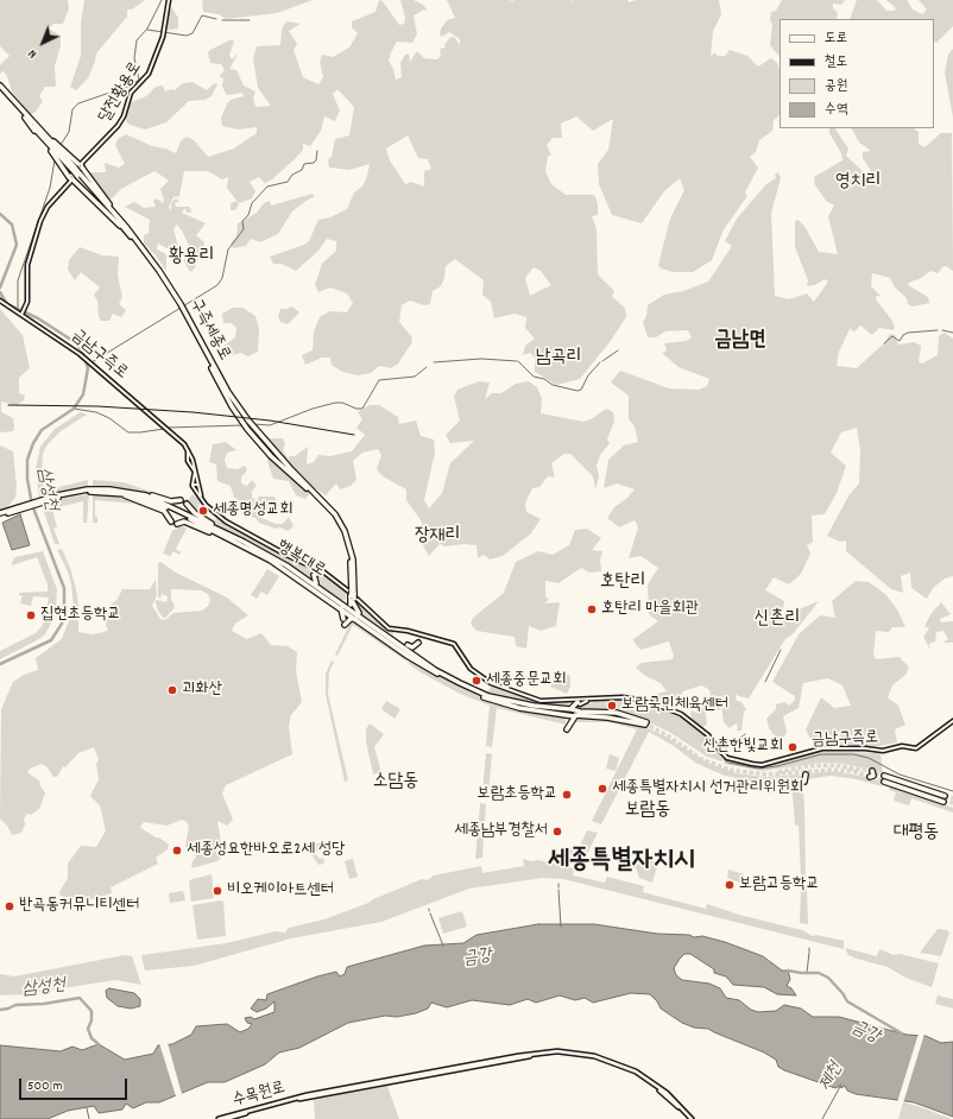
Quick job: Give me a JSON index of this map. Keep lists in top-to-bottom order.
{
  "streets": {
    "highway": ["구즉세종로", "행복대로"],
    "main road": ["달전황용로", "금남구즉로", "수목원로"]
  },
  "crossings": [
    ["달전황용로", "구즉세종로"],
    ["달전황용로", "금남구즉로"],
    ["구즉세종로", "행복대로"],
    ["금남구즉로", "행복대로"]
  ],
  "districts": [
    "영치리",
    "황용리",
    "금남면",
    "남곡리",
    "장재리",
    "호탄리",
    "신촌리",
    "소담동",
    "보람동",
    "대평동",
    "세종특별자치시"
  ],
  "water": ["삼성천", "금강", "제천"],
  "places": [
    "세종명성교회",
    "호탄리 마을회관",
    "집현초등학교",
    "세종중문교회",
    "괴화산",
    "보람국민체육센터",
    "신촌한빛교회",
    "세종특별자치시 선거관리위원회",
    "보람초등학교",
    "세종남부경찰서",
    "세종성요한바오로2세 성당",
    "보람고등학교",
    "비오케이아트센터",
    "반곡동커뮤니티센터"
  ],
  "legend": [
    "도로",
    "철도",
    "공원",
    "수역"
  ],
  "scale_bar": "500 m",
  "north": "bottom left"
}
